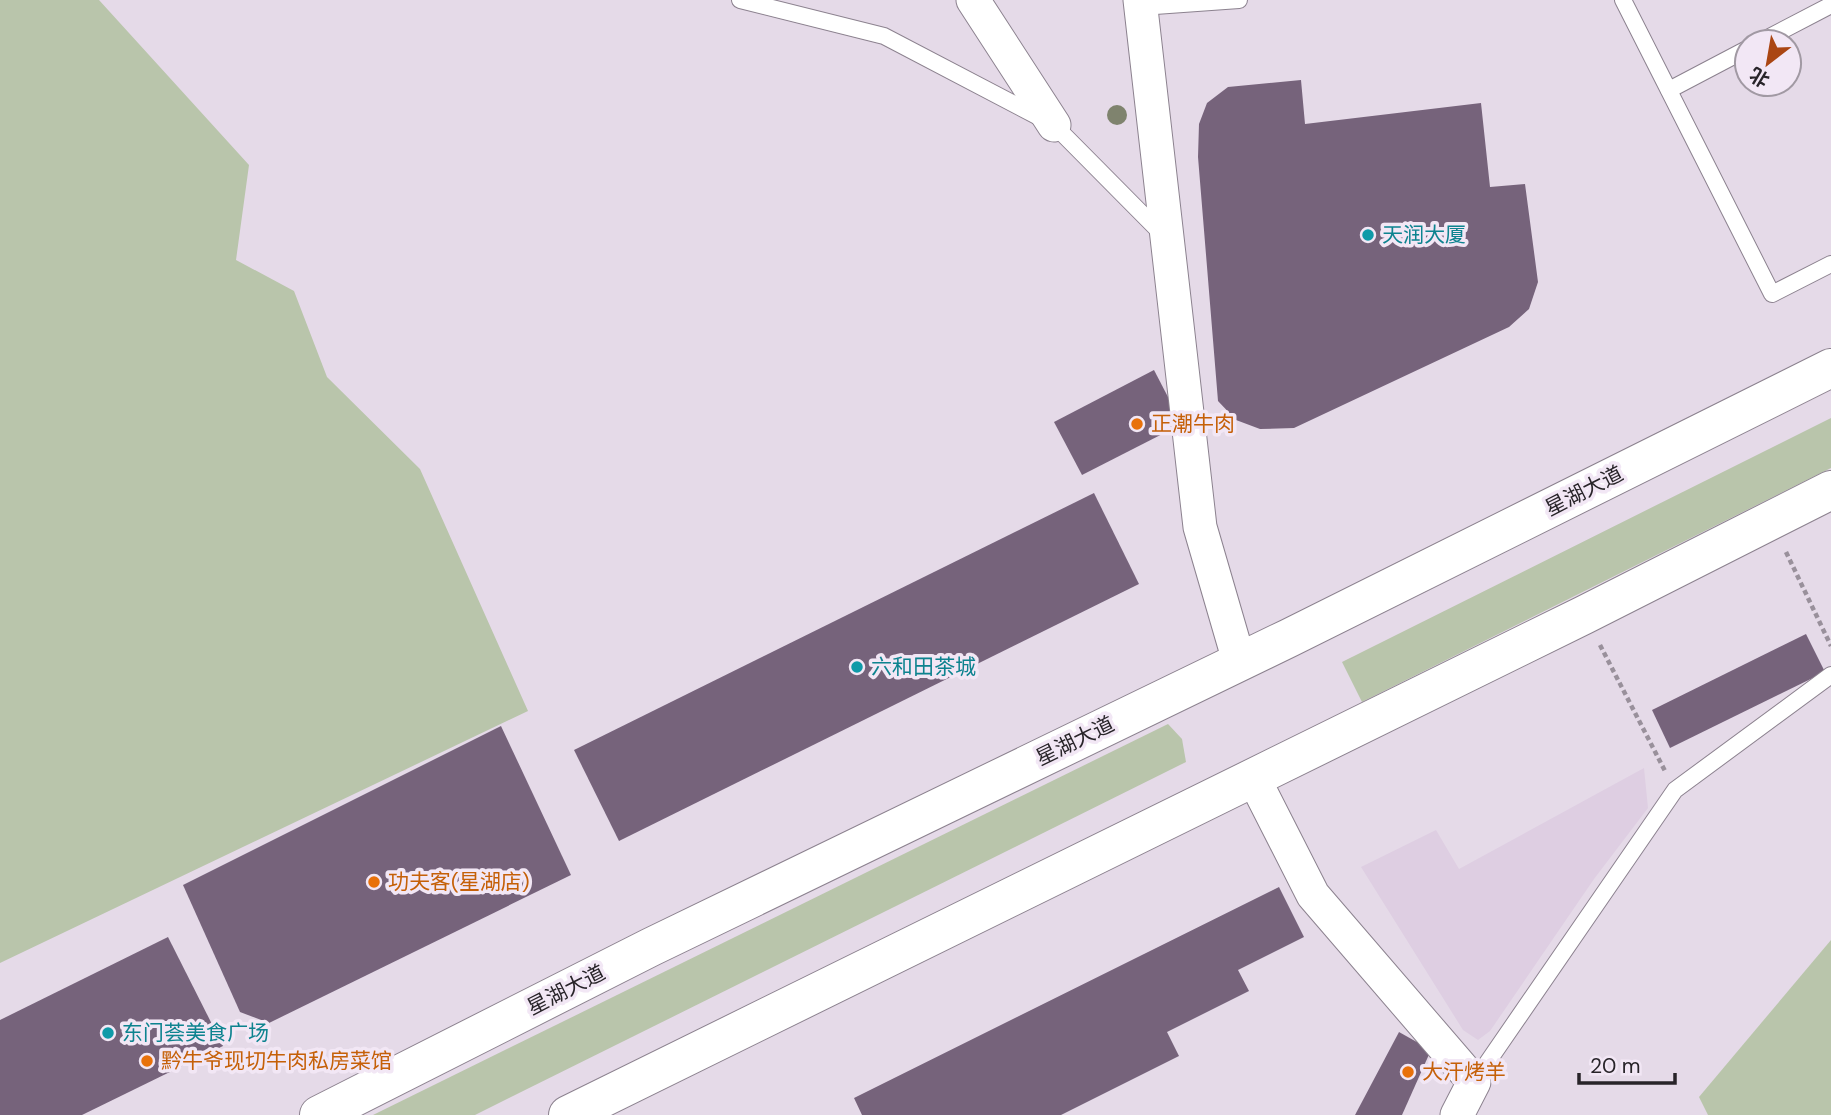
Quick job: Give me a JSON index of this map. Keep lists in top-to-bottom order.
{
  "streets": {
    "main road": ["星湖大道"]
  },
  "places": [
    "天润大厦",
    "正潮牛肉",
    "六和田茶城",
    "功夫客(星湖店)",
    "东门荟美食广场",
    "黔牛爷现切牛肉私房菜馆",
    "大汗烤羊"
  ],
  "scale_bar": "20 m",
  "north": "bottom left"
}
